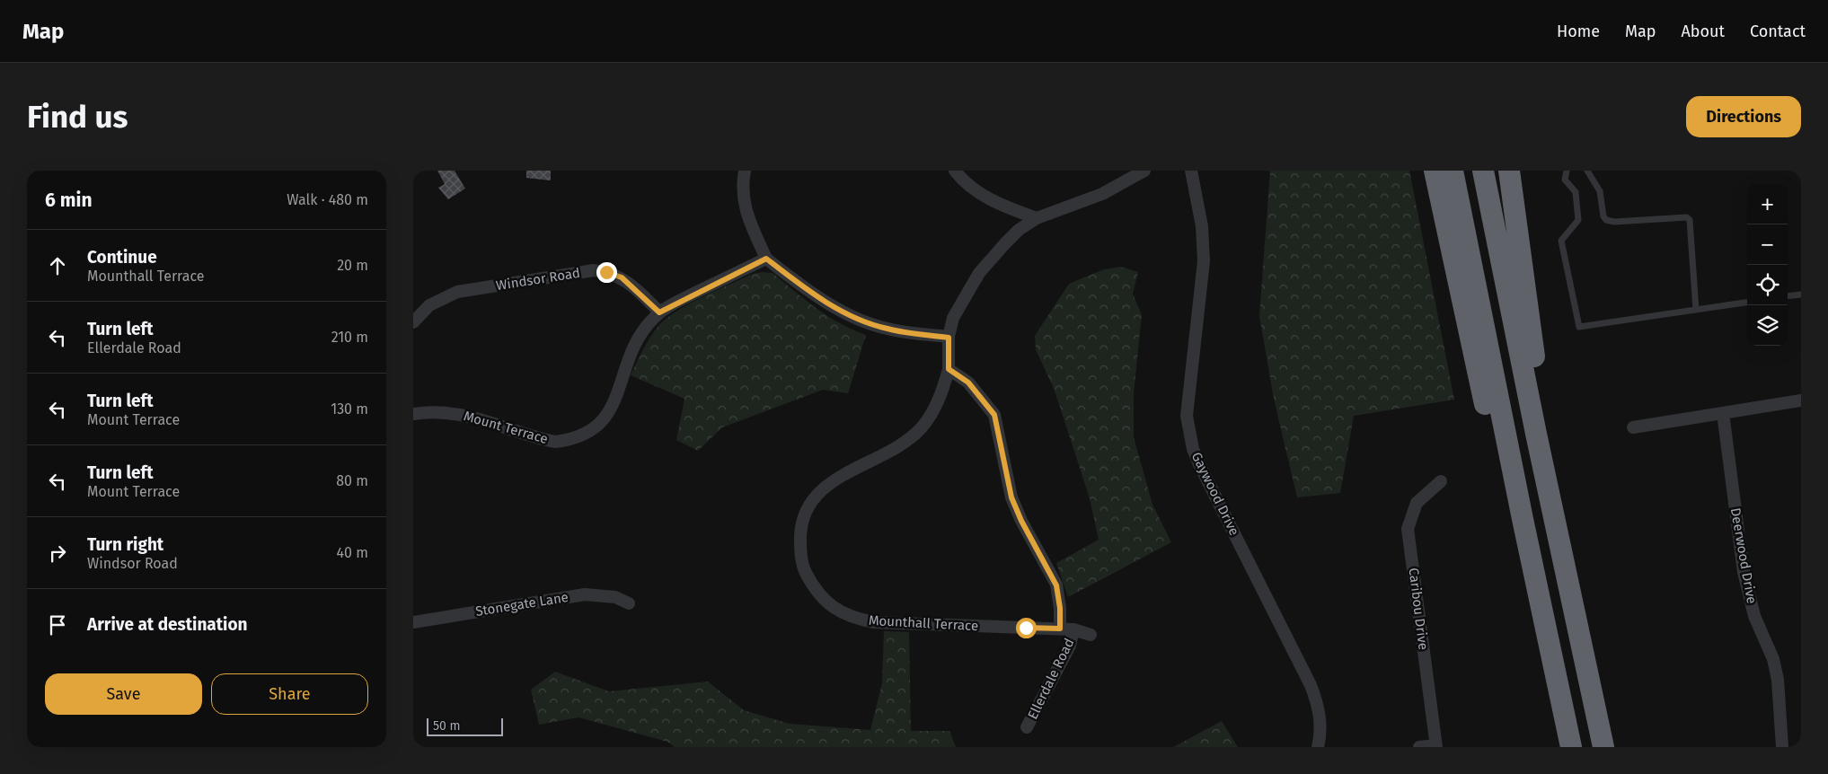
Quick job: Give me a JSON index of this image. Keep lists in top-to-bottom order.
{
  "streets": {
    "street": [
      "Windsor Road",
      "Mount Terrace",
      "Gaywood Drive",
      "Deerwood Drive",
      "Stonegate Lane",
      "Caribou Drive",
      "Mounthall Terrace",
      "Ellerdale Road"
    ]
  },
  "crossings": [
    ["Windsor Road", "Mount Terrace"],
    ["Mounthall Terrace", "Ellerdale Road"]
  ],
  "scale_bar": "50 m",
  "page": {
    "header": "Map",
    "nav": [
      "Home",
      "Map",
      "About",
      "Contact"
    ],
    "buttons": [
      "Directions",
      ["Save", "Share"]
    ],
    "title": "Find us",
    "heading": ["6 min", "Walk · 480 m"],
    "map_buttons": ["+", "−"],
    "list": [
      ["Continue", "Mounthall Terrace", "20 m"],
      ["Turn left", "Ellerdale Road", "210 m"],
      ["Turn left", "Mount Terrace", "130 m"],
      ["Turn left", "Mount Terrace", "80 m"],
      ["Turn right", "Windsor Road", "40 m"],
      "Arrive at destination"
    ],
    "scale": "50 m"
  }
}
